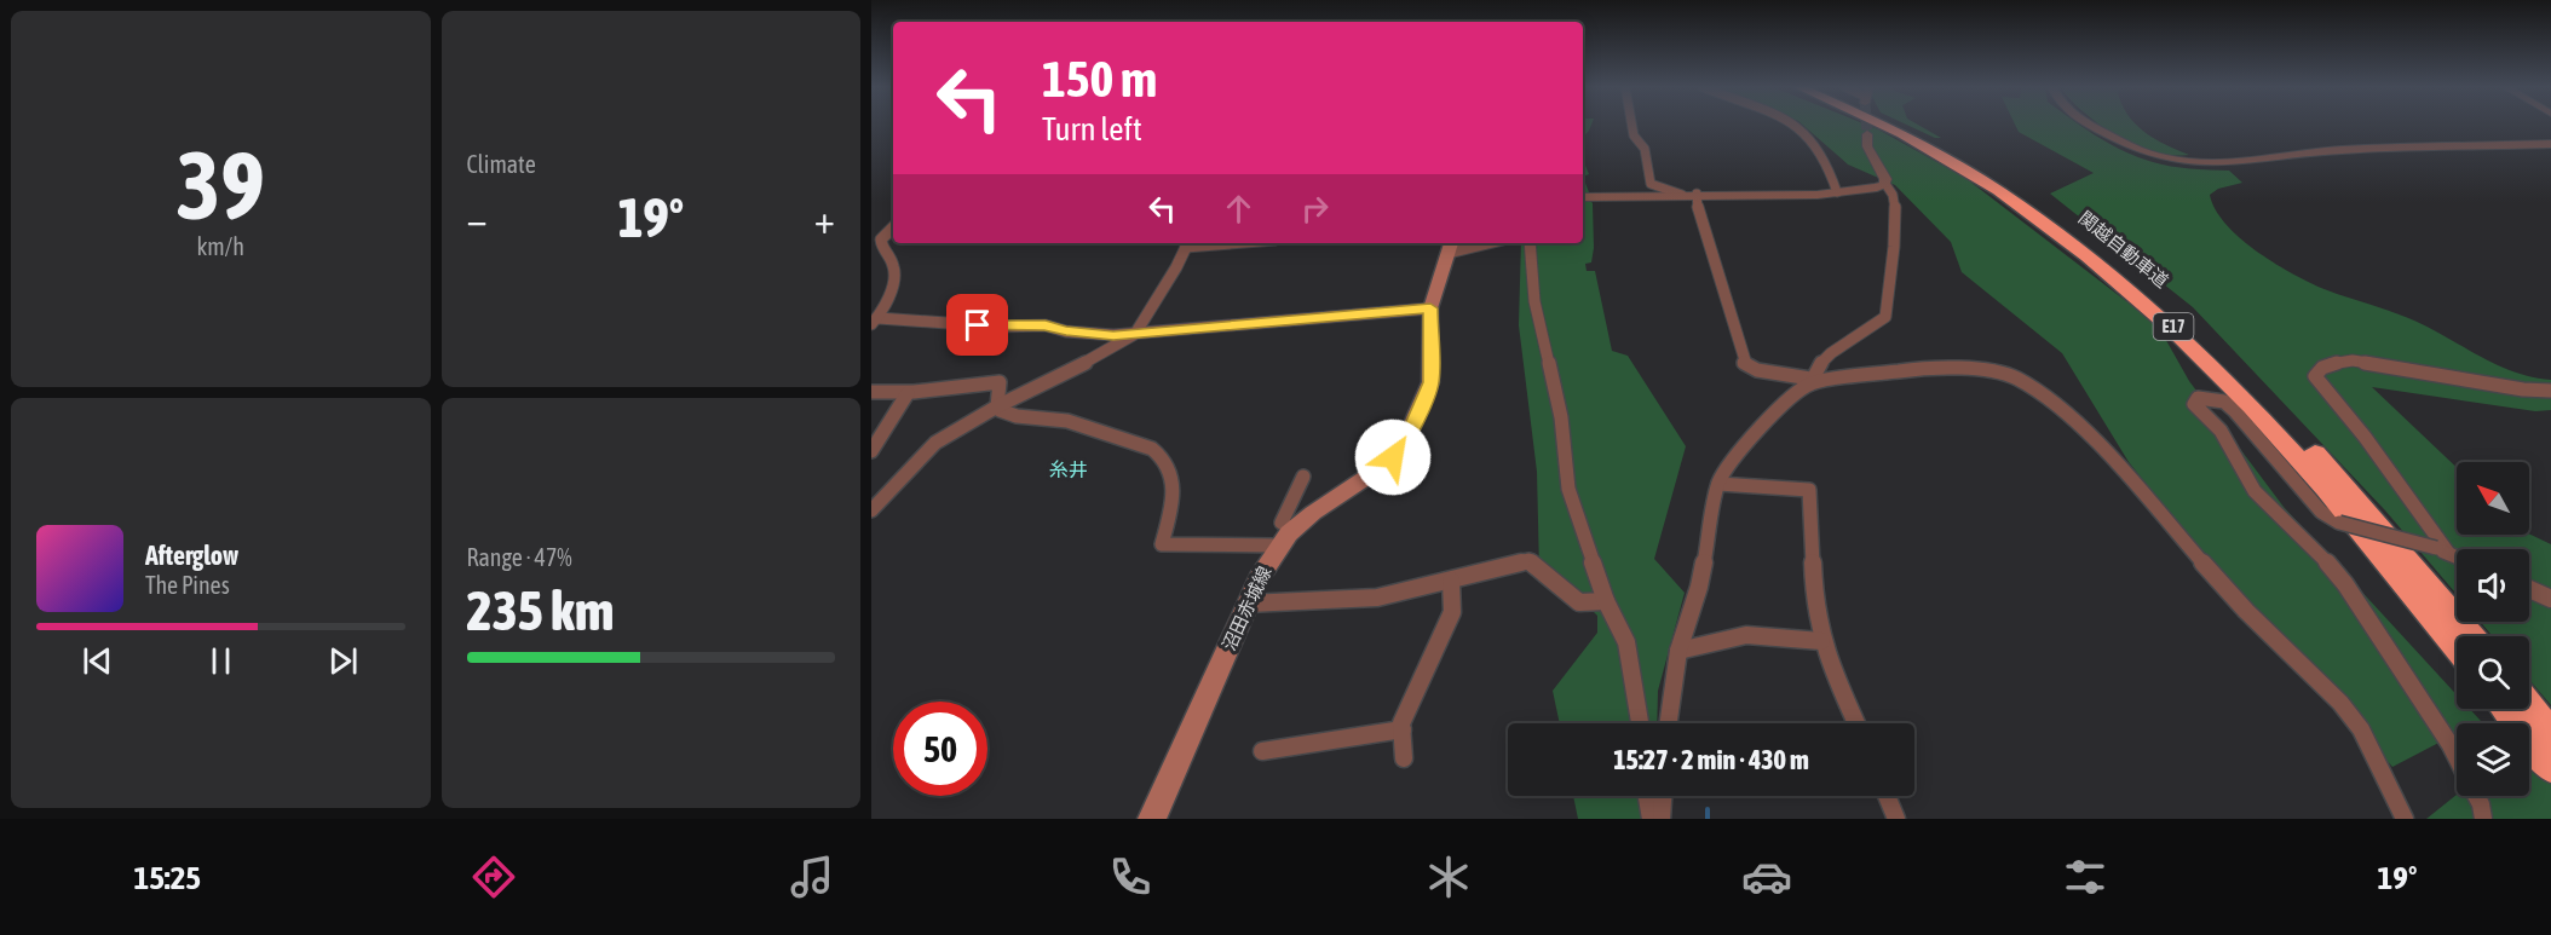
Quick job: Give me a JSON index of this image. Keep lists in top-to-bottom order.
{
  "streets": {
    "highway": ["関越自動車道", "E17"],
    "main road": ["沼田赤城線"]
  },
  "districts": ["糸井"],
  "north": "top left",
  "page": {
    "tile": [
      ["39", "km/h"],
      "Climate",
      ["Range · 47%", "235 km"]
    ],
    "turn": ["150 m", "Turn left"],
    "heat": ["−", "19°", "+"],
    "song": ["Afterglow", "The Pines"],
    "limit": "50",
    "trip": "15:27 · 2 min · 430 m",
    "tabs": ["15:25", "19°"]
  }
}
